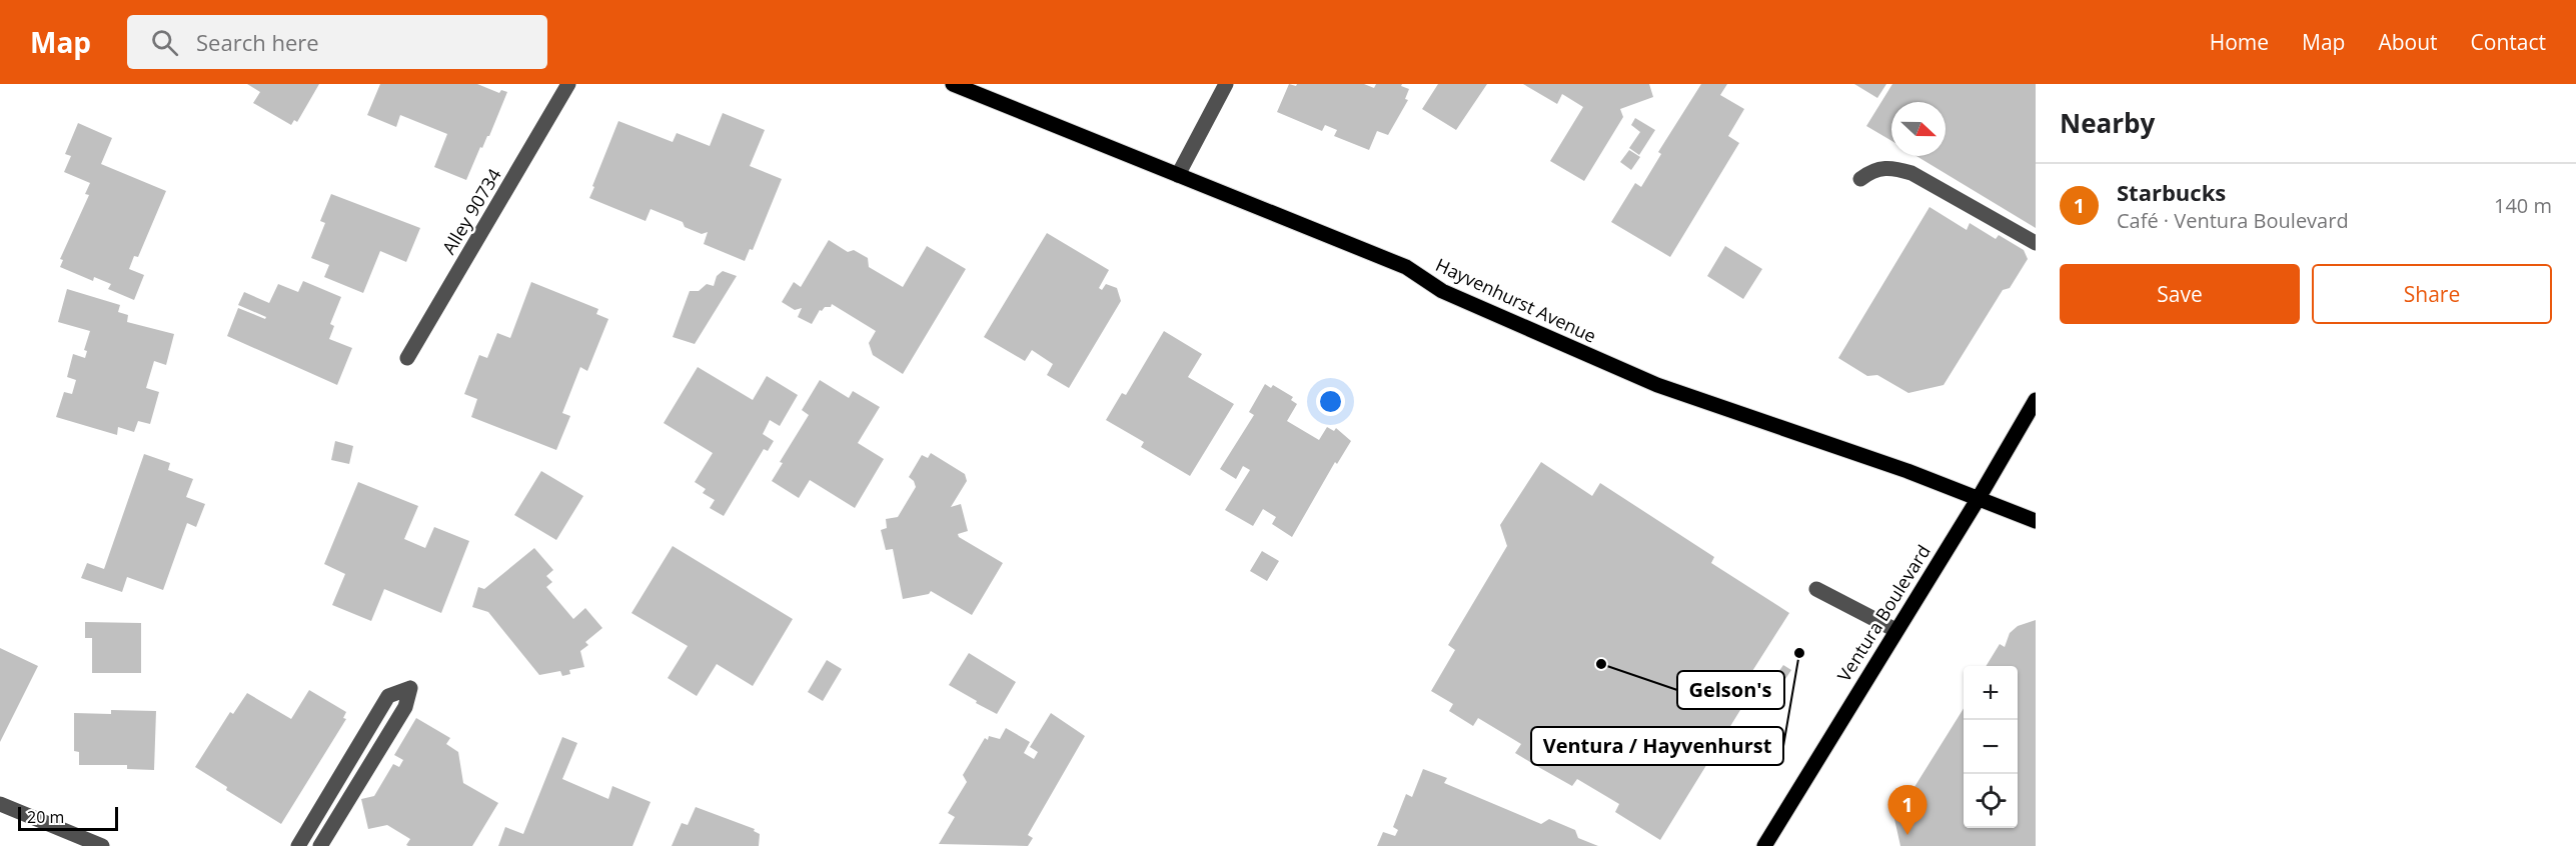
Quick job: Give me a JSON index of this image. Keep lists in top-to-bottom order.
{
  "streets": {
    "main road": ["Hayvenhurst Avenue", "Ventura Boulevard"],
    "street": ["Alley 90734"]
  },
  "crossings": [
    ["Hayvenhurst Avenue", "Ventura Boulevard"]
  ],
  "places": ["Ventura / Hayvenhurst", "Gelson's"],
  "scale_bar": "20 m",
  "north": "right",
  "page": {
    "header": "Map",
    "search": "Search here",
    "nav": [
      "Home",
      "Map",
      "About",
      "Contact"
    ],
    "heading": "Nearby",
    "list": [
      {
        "mark": "1",
        "name": "Starbucks",
        "note": "Café · Ventura Boulevard",
        "value": "140 m"
      }
    ],
    "buttons": ["Save", "Share"],
    "map_buttons": ["+", "−"],
    "pins": "1",
    "scale": "20 m"
  }
}
